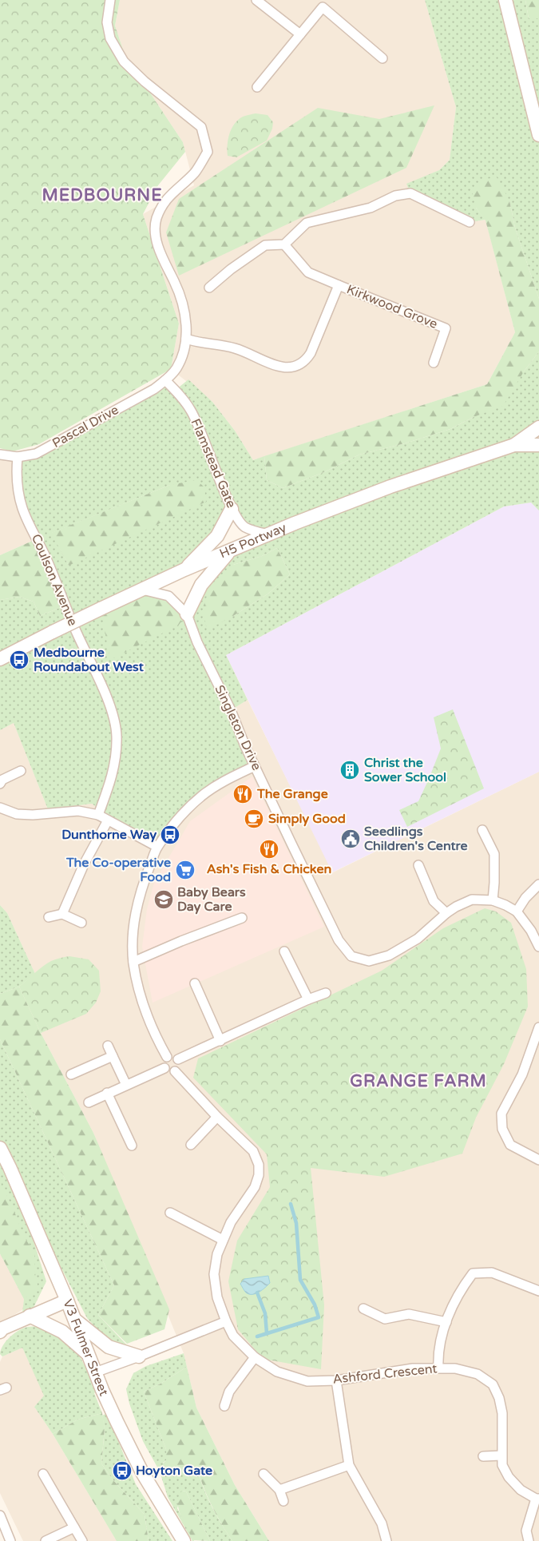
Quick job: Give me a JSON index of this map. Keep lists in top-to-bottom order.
{
  "streets": {
    "street": [
      "Kirkwood Grove",
      "Pascal Drive",
      "Flamstead Gate",
      "H5 Portway",
      "Coulson Avenue",
      "Singleton Drive",
      "V3 Fulmer Street",
      "Ashford Crescent"
    ]
  },
  "crossings": [
    ["Kirkwood Grove", "Pascal Drive"],
    ["Pascal Drive", "Flamstead Gate"],
    ["Pascal Drive", "Coulson Avenue"],
    ["Flamstead Gate", "H5 Portway"],
    ["H5 Portway", "Singleton Drive"]
  ],
  "districts": ["MEDBOURNE", "GRANGE FARM"],
  "places": {
    "bus stop": ["Medbourne Roundabout West", "Dunthorne Way", "Hoyton Gate"],
    "building": ["Christ the Sower School"],
    "restaurant": ["The Grange", "Ash's Fish & Chicken"],
    "cafe": ["Simply Good"],
    "public building": ["Seedlings Children's Centre"],
    "supermarket": ["The Co-operative Food"],
    "school or university": ["Baby Bears Day Care"]
  }
}
